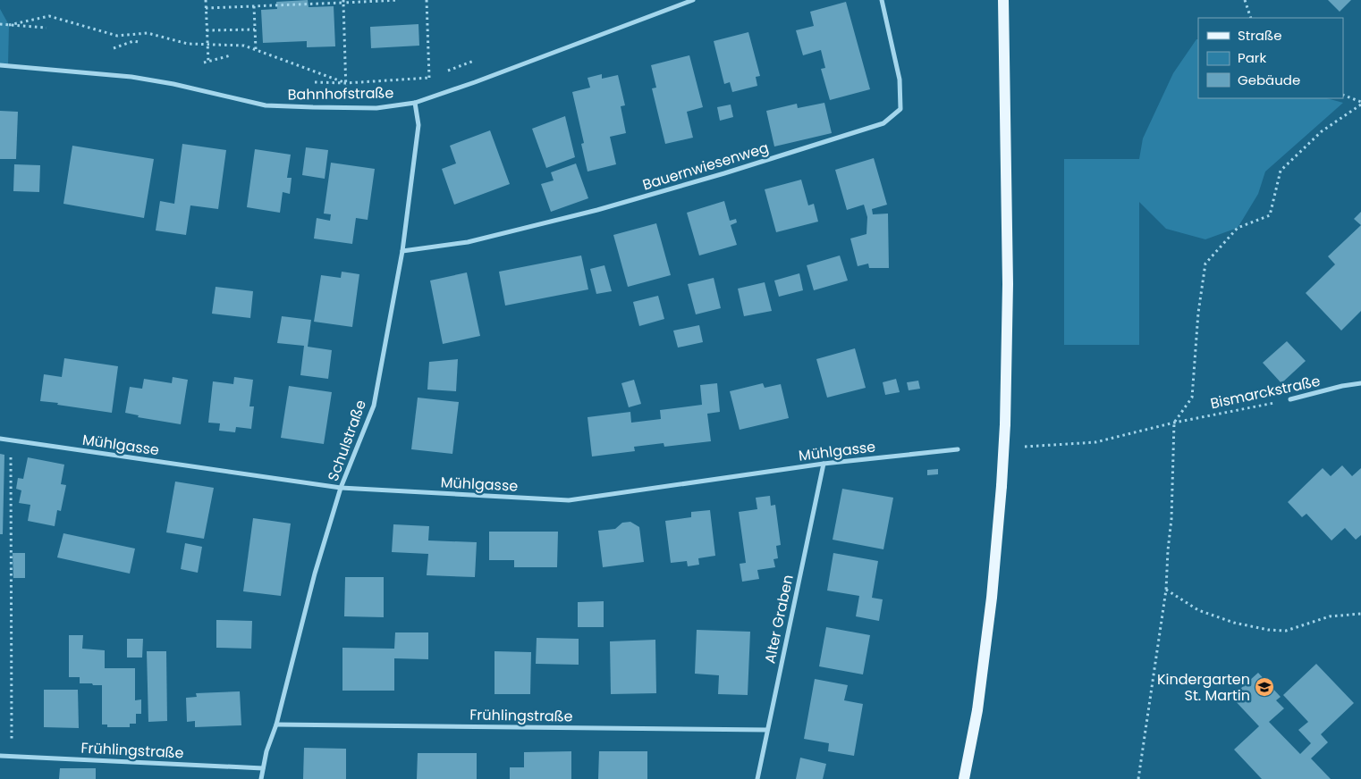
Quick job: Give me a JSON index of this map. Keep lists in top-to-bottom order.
{
  "streets": {
    "street": [
      "Bahnhofstraße",
      "Bauernwiesenweg",
      "Bismarckstraße",
      "Schulstraße",
      "Mühlgasse",
      "Alter Graben",
      "Frühlingstraße"
    ]
  },
  "crossings": [
    ["Bahnhofstraße", "Schulstraße"],
    ["Bauernwiesenweg", "Schulstraße"],
    ["Schulstraße", "Mühlgasse"],
    ["Schulstraße", "Frühlingstraße"],
    ["Mühlgasse", "Alter Graben"],
    ["Alter Graben", "Frühlingstraße"]
  ],
  "places": {
    "school or university": ["Kindergarten St. Martin"]
  },
  "legend": ["Straße", "Park", "Gebäude"]
}
